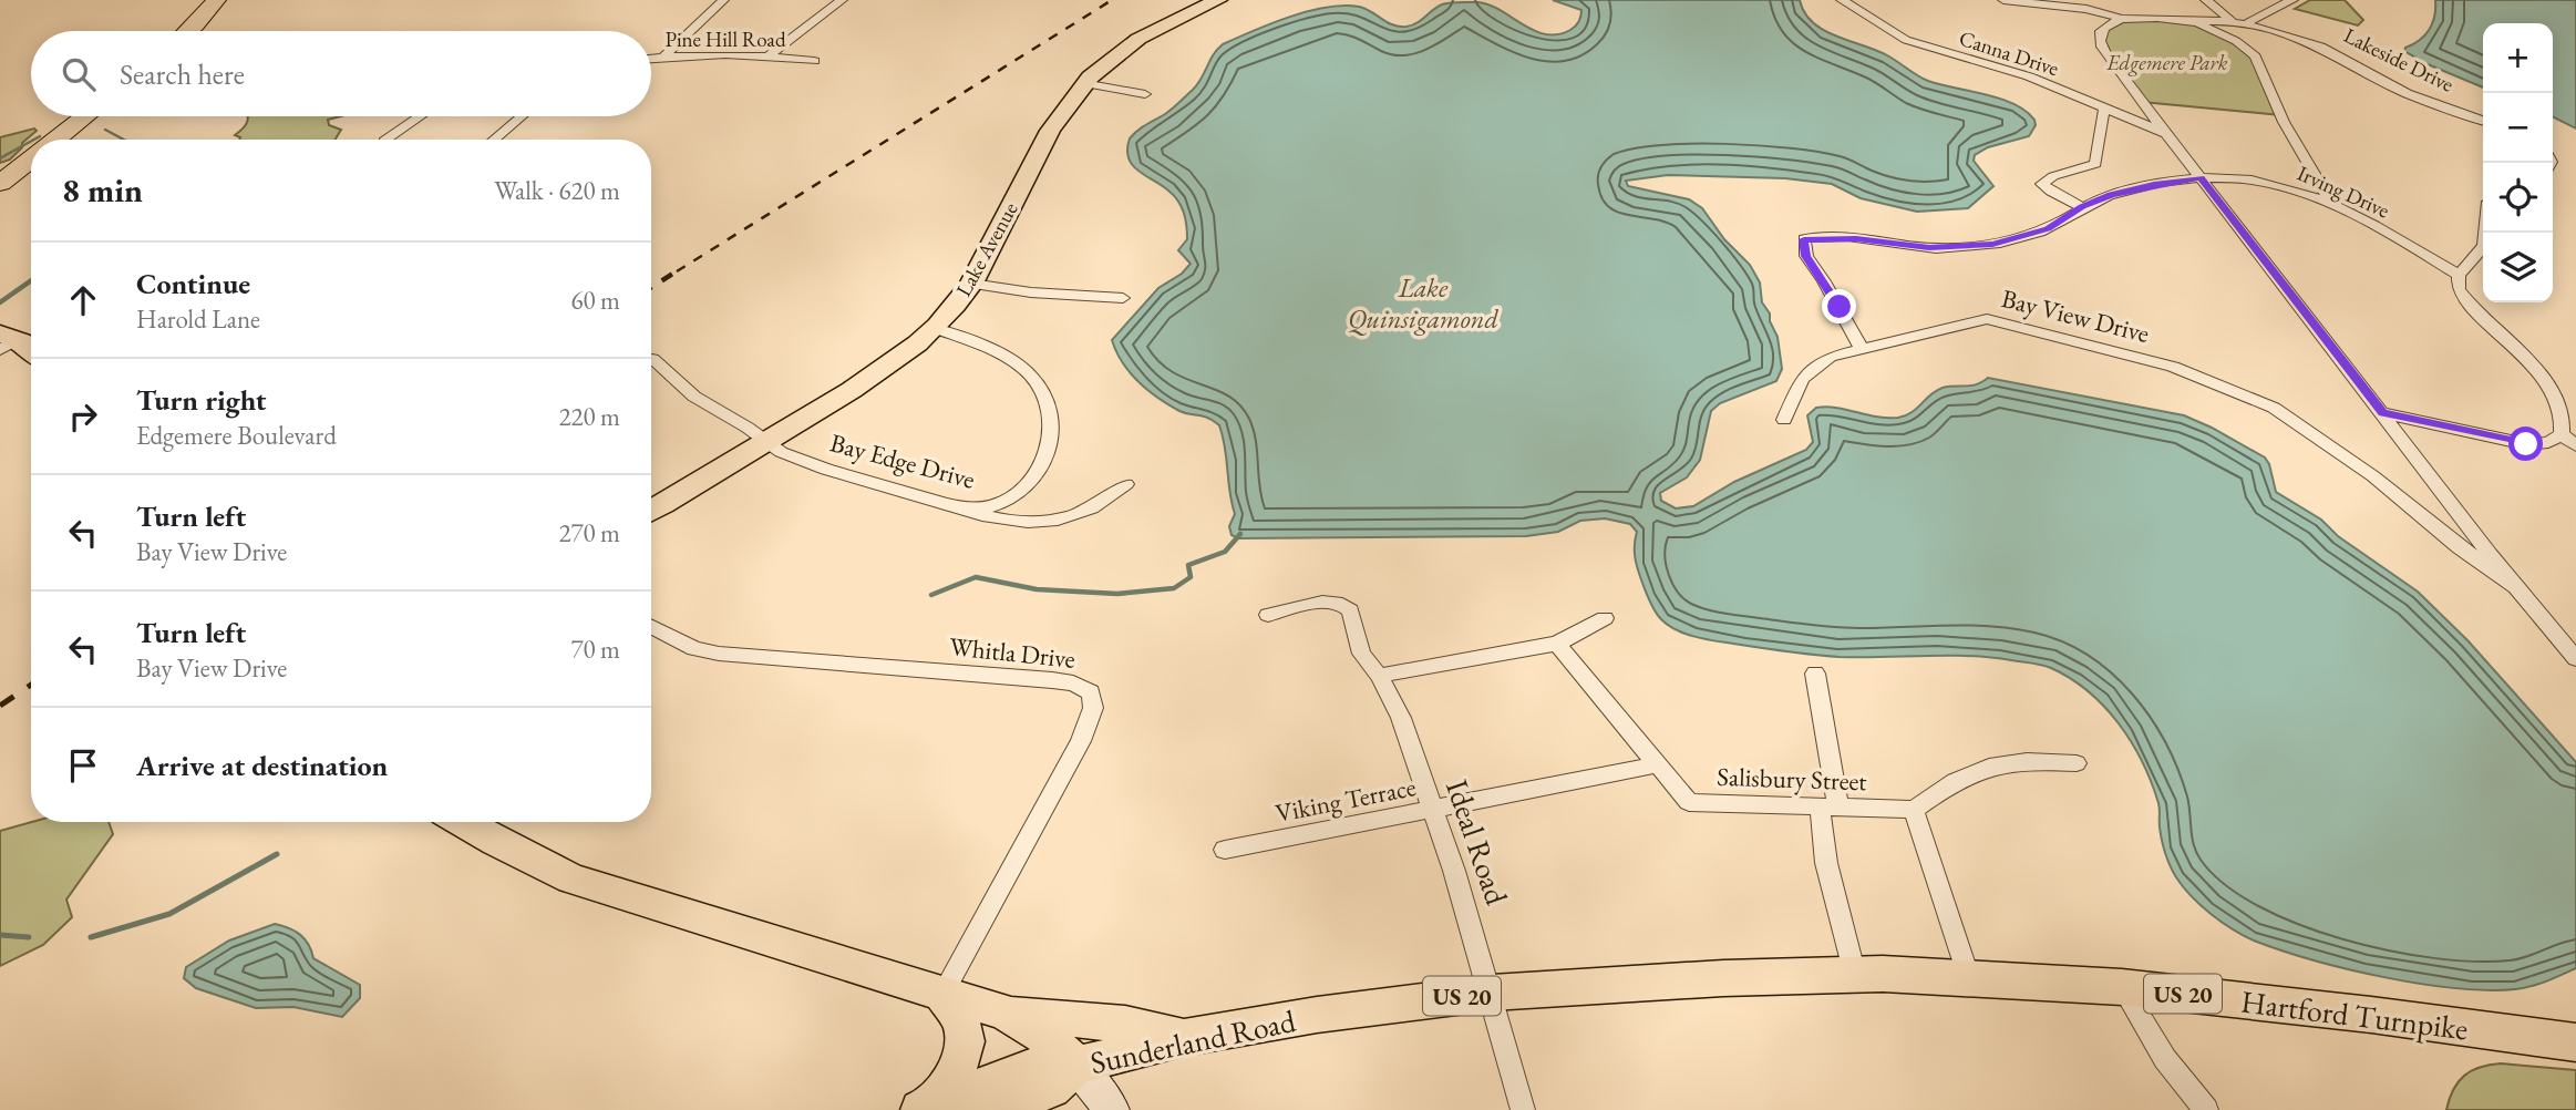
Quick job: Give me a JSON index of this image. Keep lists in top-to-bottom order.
{
  "streets": {
    "main road": [
      "Lake Avenue",
      "US 20",
      "Hartford Turnpike",
      "Sunderland Road"
    ],
    "street": [
      "Pine Hill Road",
      "Canna Drive",
      "Lakeside Drive",
      "Irving Drive",
      "Bay View Drive",
      "Bay Edge Drive",
      "Whitla Drive",
      "Salisbury Street",
      "Viking Terrace",
      "Ideal Road"
    ]
  },
  "crossings": [
    ["Lake Avenue", "Bay Edge Drive"],
    ["Whitla Drive", "Sunderland Road"],
    ["Salisbury Street", "Viking Terrace"],
    ["Viking Terrace", "Ideal Road"],
    ["Ideal Road", "Sunderland Road"],
    ["US 20", "Sunderland Road"],
    ["Hartford Turnpike", "Sunderland Road"]
  ],
  "water": ["Lake Quinsigamond"],
  "parks": ["Edgemere Park"],
  "page": {
    "map_buttons": ["+", "−"],
    "search": "Search here",
    "heading": ["8 min", "Walk · 620 m"],
    "list": [
      ["Continue", "Harold Lane", "60 m"],
      ["Turn right", "Edgemere Boulevard", "220 m"],
      ["Turn left", "Bay View Drive", "270 m"],
      ["Turn left", "Bay View Drive", "70 m"],
      "Arrive at destination"
    ]
  }
}
